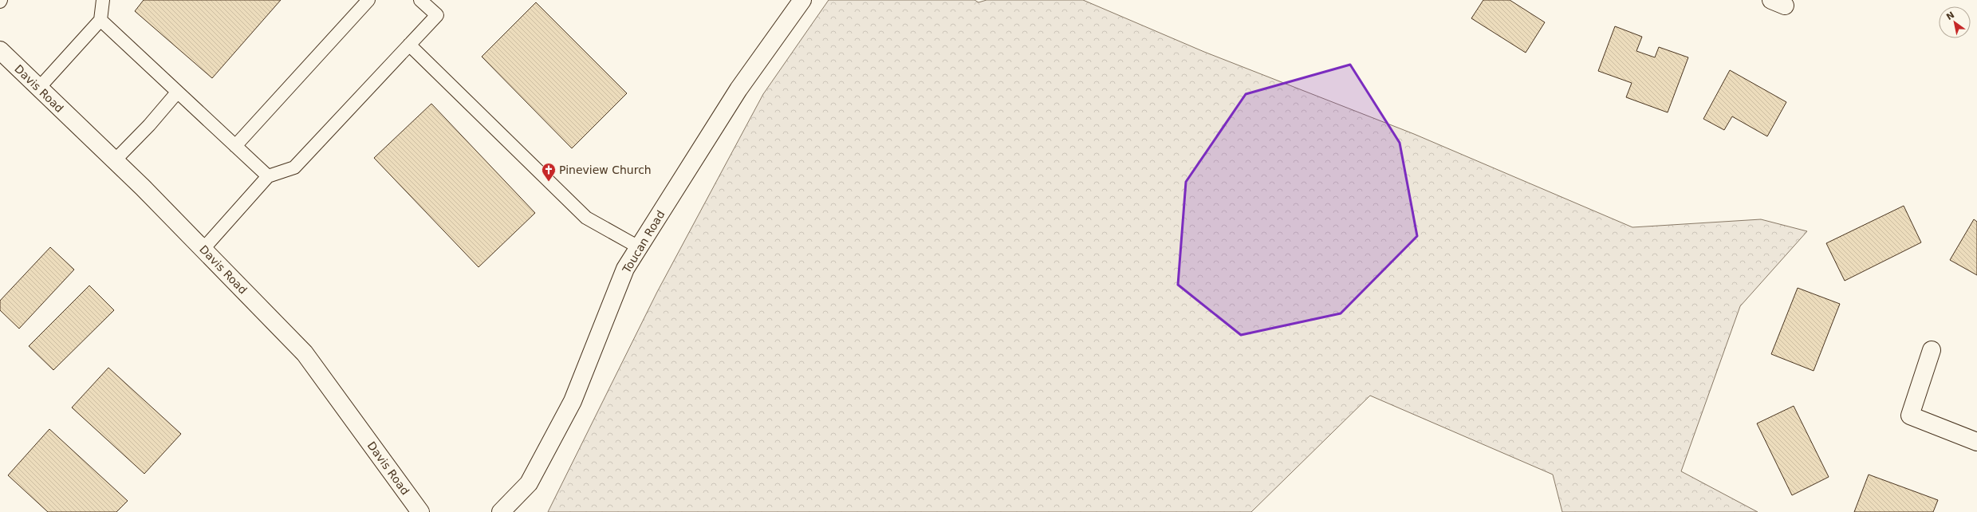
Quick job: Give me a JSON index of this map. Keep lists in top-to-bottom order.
{
  "streets": {
    "street": ["Davis Road", "Toucan Road"]
  },
  "places": {
    "church": ["Pineview Church"]
  },
  "north": "top left"
}
